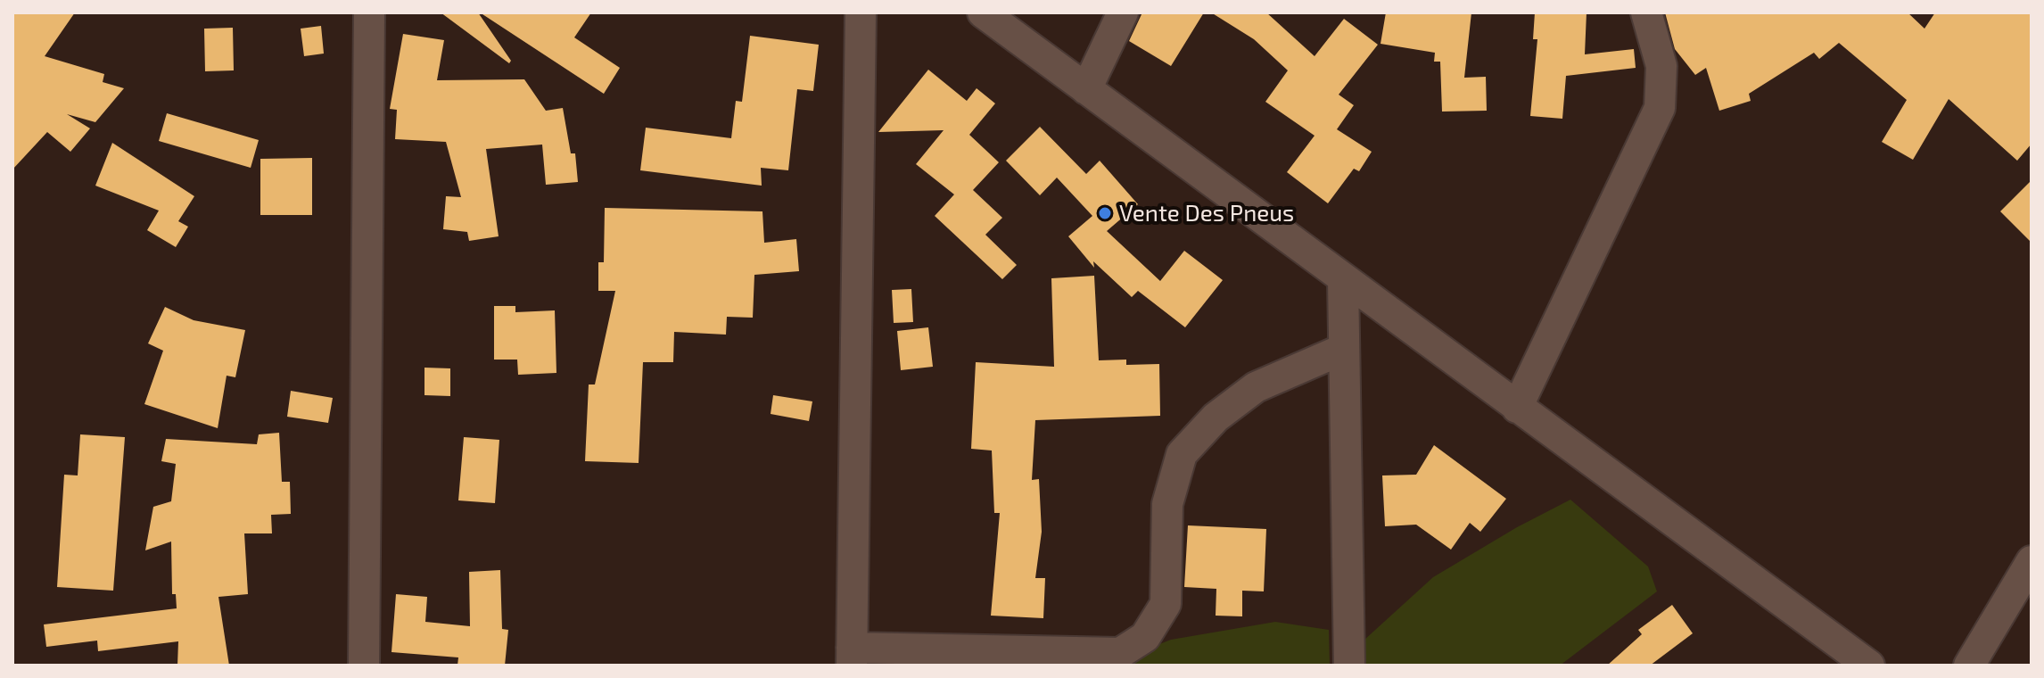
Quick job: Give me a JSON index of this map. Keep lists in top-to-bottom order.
{
  "places": ["Vente Des Pneus"]
}
